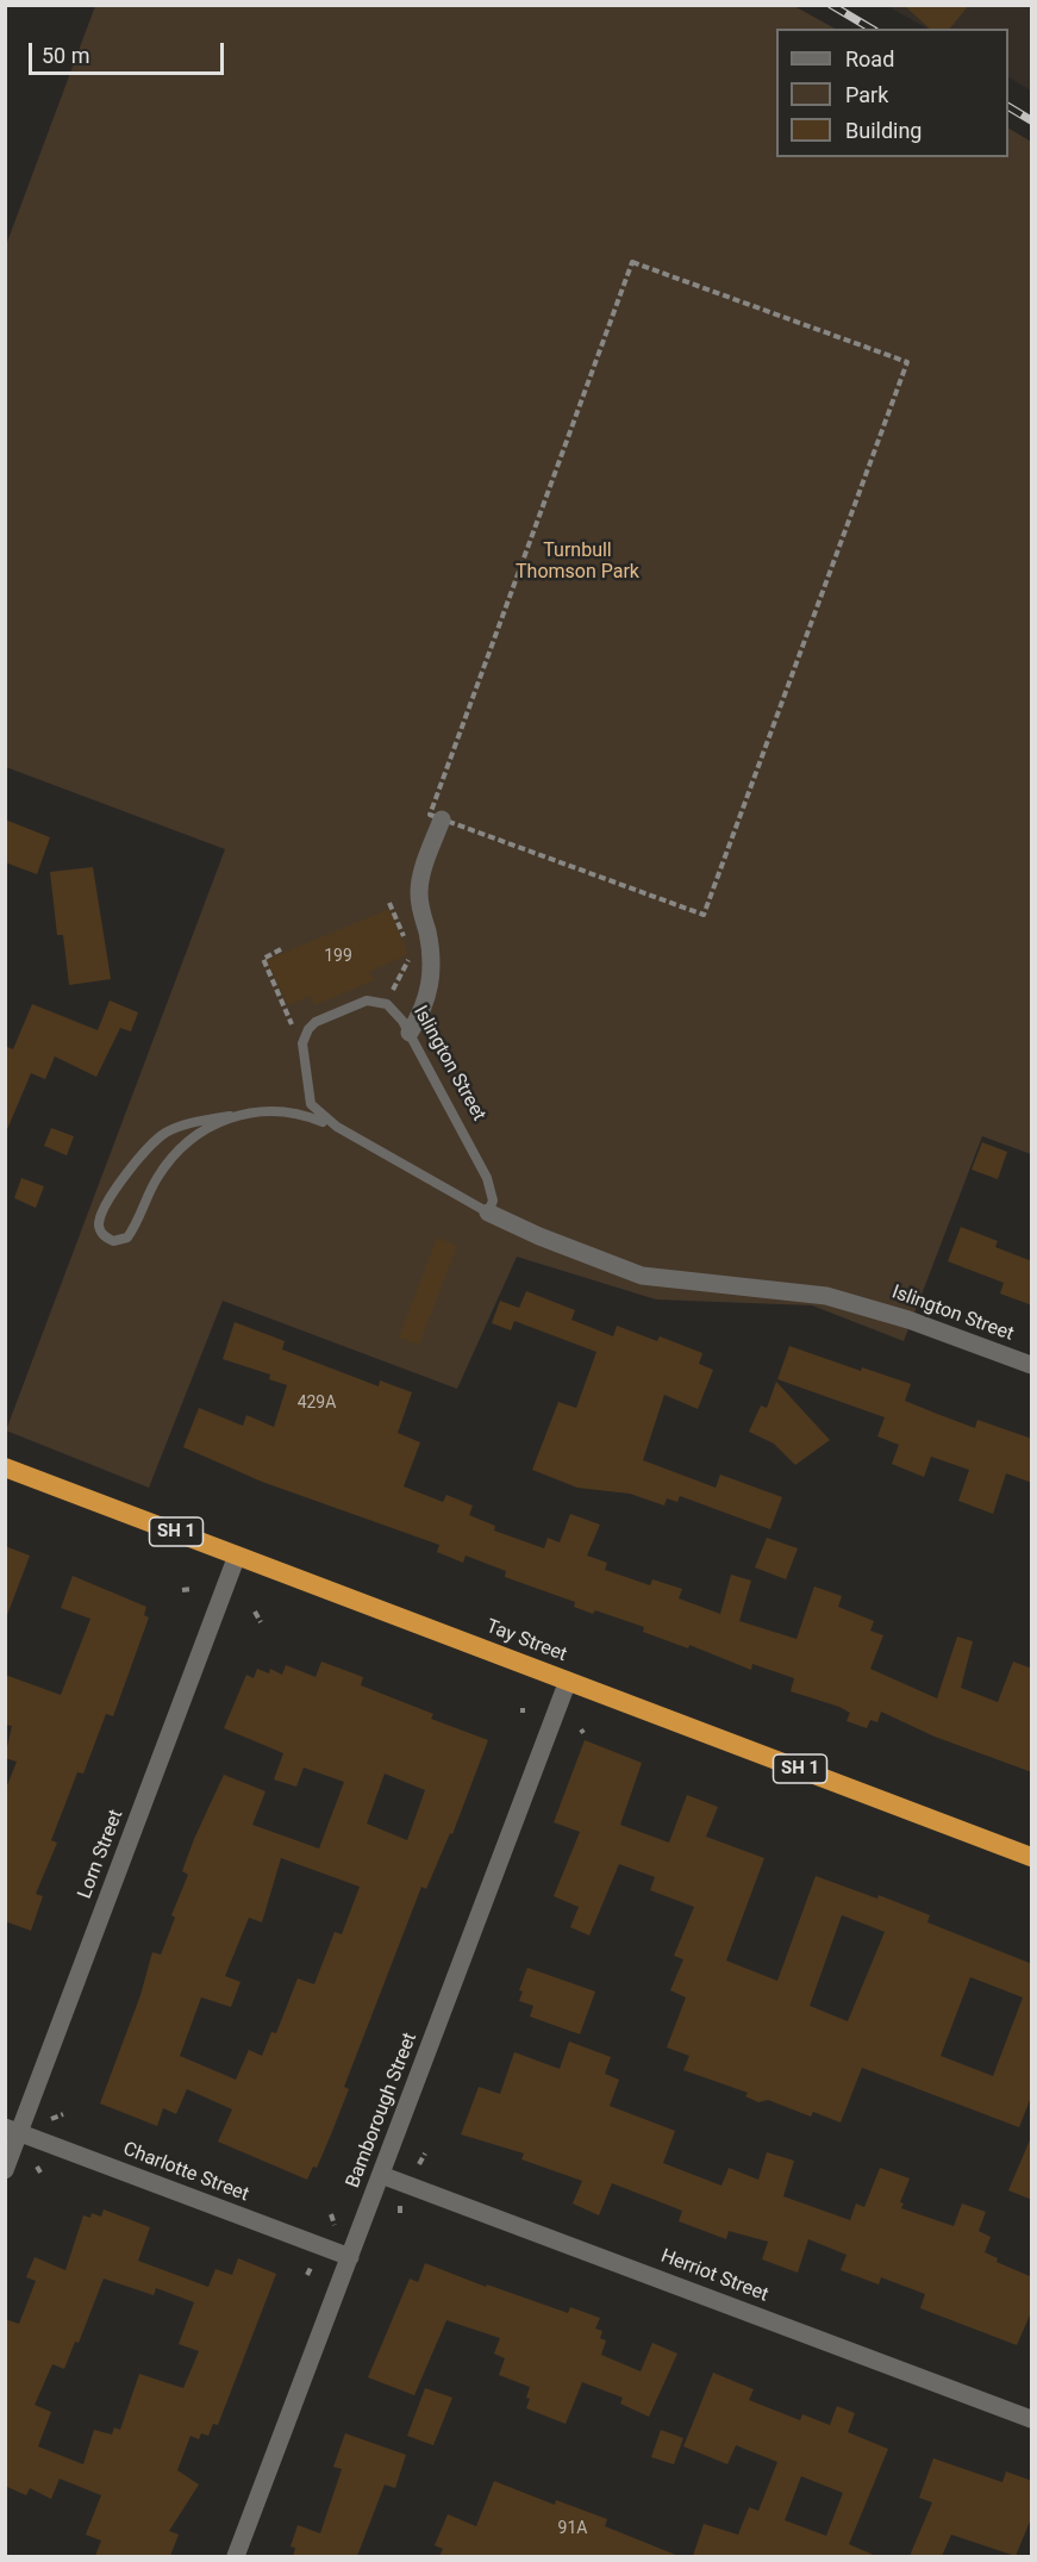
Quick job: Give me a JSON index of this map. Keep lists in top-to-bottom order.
{
  "streets": {
    "highway": ["SH 1", "Tay Street"],
    "street": [
      "Islington Street",
      "Lorn Street",
      "Bamborough Street",
      "Charlotte Street",
      "Herriot Street"
    ]
  },
  "crossings": [
    ["Tay Street", "Lorn Street"],
    ["Tay Street", "Bamborough Street"],
    ["Lorn Street", "Charlotte Street"],
    ["Bamborough Street", "Charlotte Street"],
    ["Bamborough Street", "Herriot Street"]
  ],
  "parks": ["Turnbull Thomson Park"],
  "house_numbers": ["199", "429A", "91A"],
  "legend": ["Road", "Park", "Building"],
  "scale_bar": "50 m"
}
